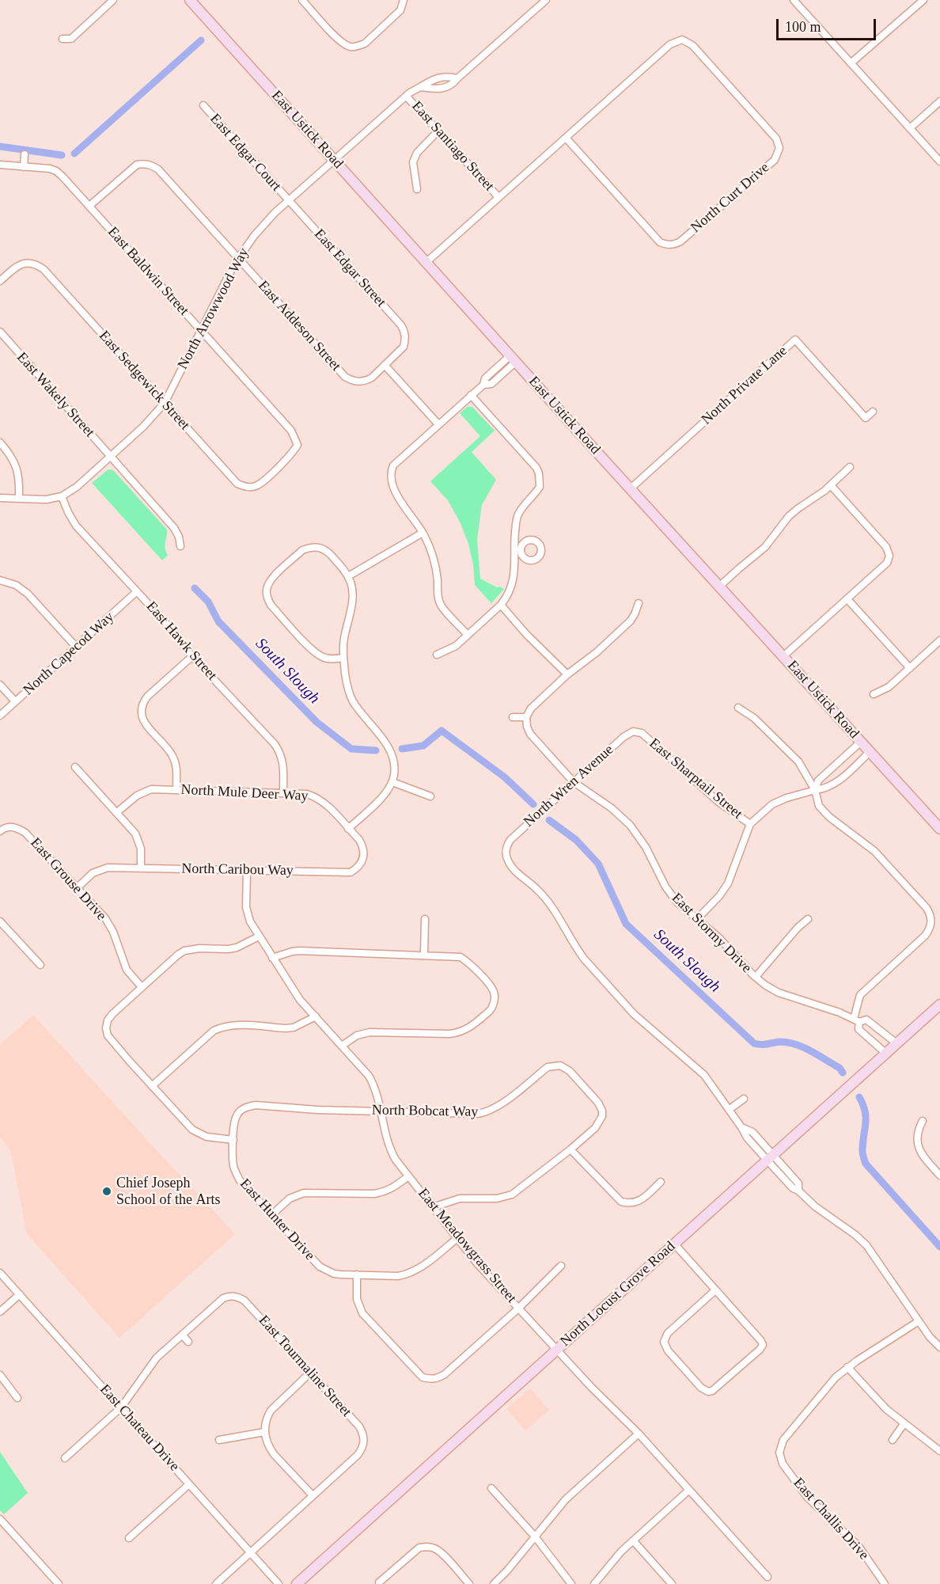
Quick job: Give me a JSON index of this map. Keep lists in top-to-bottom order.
{
  "streets": {
    "main road": ["East Ustick Road", "North Locust Grove Road"],
    "street": [
      "East Santiago Street",
      "East Edgar Court",
      "North Curt Drive",
      "East Edgar Street",
      "East Baldwin Street",
      "North Arrowwood Way",
      "East Addeson Street",
      "East Sedgewick Street",
      "North Private Lane",
      "East Wakely Street",
      "East Hawk Street",
      "North Capecod Way",
      "East Sharptail Street",
      "North Wren Avenue",
      "North Mule Deer Way",
      "North Caribou Way",
      "East Grouse Drive",
      "East Stormy Drive",
      "North Bobcat Way",
      "East Hunter Drive",
      "East Meadowgrass Street",
      "East Tourmaline Street",
      "East Chateau Drive",
      "East Challis Drive"
    ]
  },
  "crossings": [
    ["East Ustick Road", "North Curt Drive"],
    ["East Ustick Road", "North Arrowwood Way"],
    ["East Ustick Road", "North Private Lane"],
    ["East Santiago Street", "North Curt Drive"],
    ["East Santiago Street", "North Arrowwood Way"],
    ["East Edgar Court", "East Edgar Street"],
    ["East Edgar Court", "North Arrowwood Way"],
    ["East Edgar Street", "North Arrowwood Way"],
    ["East Edgar Street", "East Addeson Street"],
    ["East Baldwin Street", "North Arrowwood Way"],
    ["East Baldwin Street", "East Addeson Street"],
    ["East Baldwin Street", "East Sedgewick Street"],
    ["North Arrowwood Way", "East Addeson Street"],
    ["North Arrowwood Way", "East Sedgewick Street"],
    ["North Arrowwood Way", "East Wakely Street"],
    ["North Arrowwood Way", "East Hawk Street"],
    ["East Hawk Street", "North Capecod Way"],
    ["East Hawk Street", "North Mule Deer Way"],
    ["East Sharptail Street", "North Wren Avenue"],
    ["North Wren Avenue", "East Stormy Drive"],
    ["North Mule Deer Way", "North Caribou Way"],
    ["North Caribou Way", "East Grouse Drive"],
    ["North Caribou Way", "East Meadowgrass Street"],
    ["East Stormy Drive", "North Locust Grove Road"],
    ["North Bobcat Way", "East Hunter Drive"],
    ["North Bobcat Way", "East Meadowgrass Street"],
    ["East Hunter Drive", "East Meadowgrass Street"],
    ["East Meadowgrass Street", "North Locust Grove Road"]
  ],
  "water": ["South Slough"],
  "places": ["Chief Joseph School of the Arts"],
  "scale_bar": "100 m"
}
